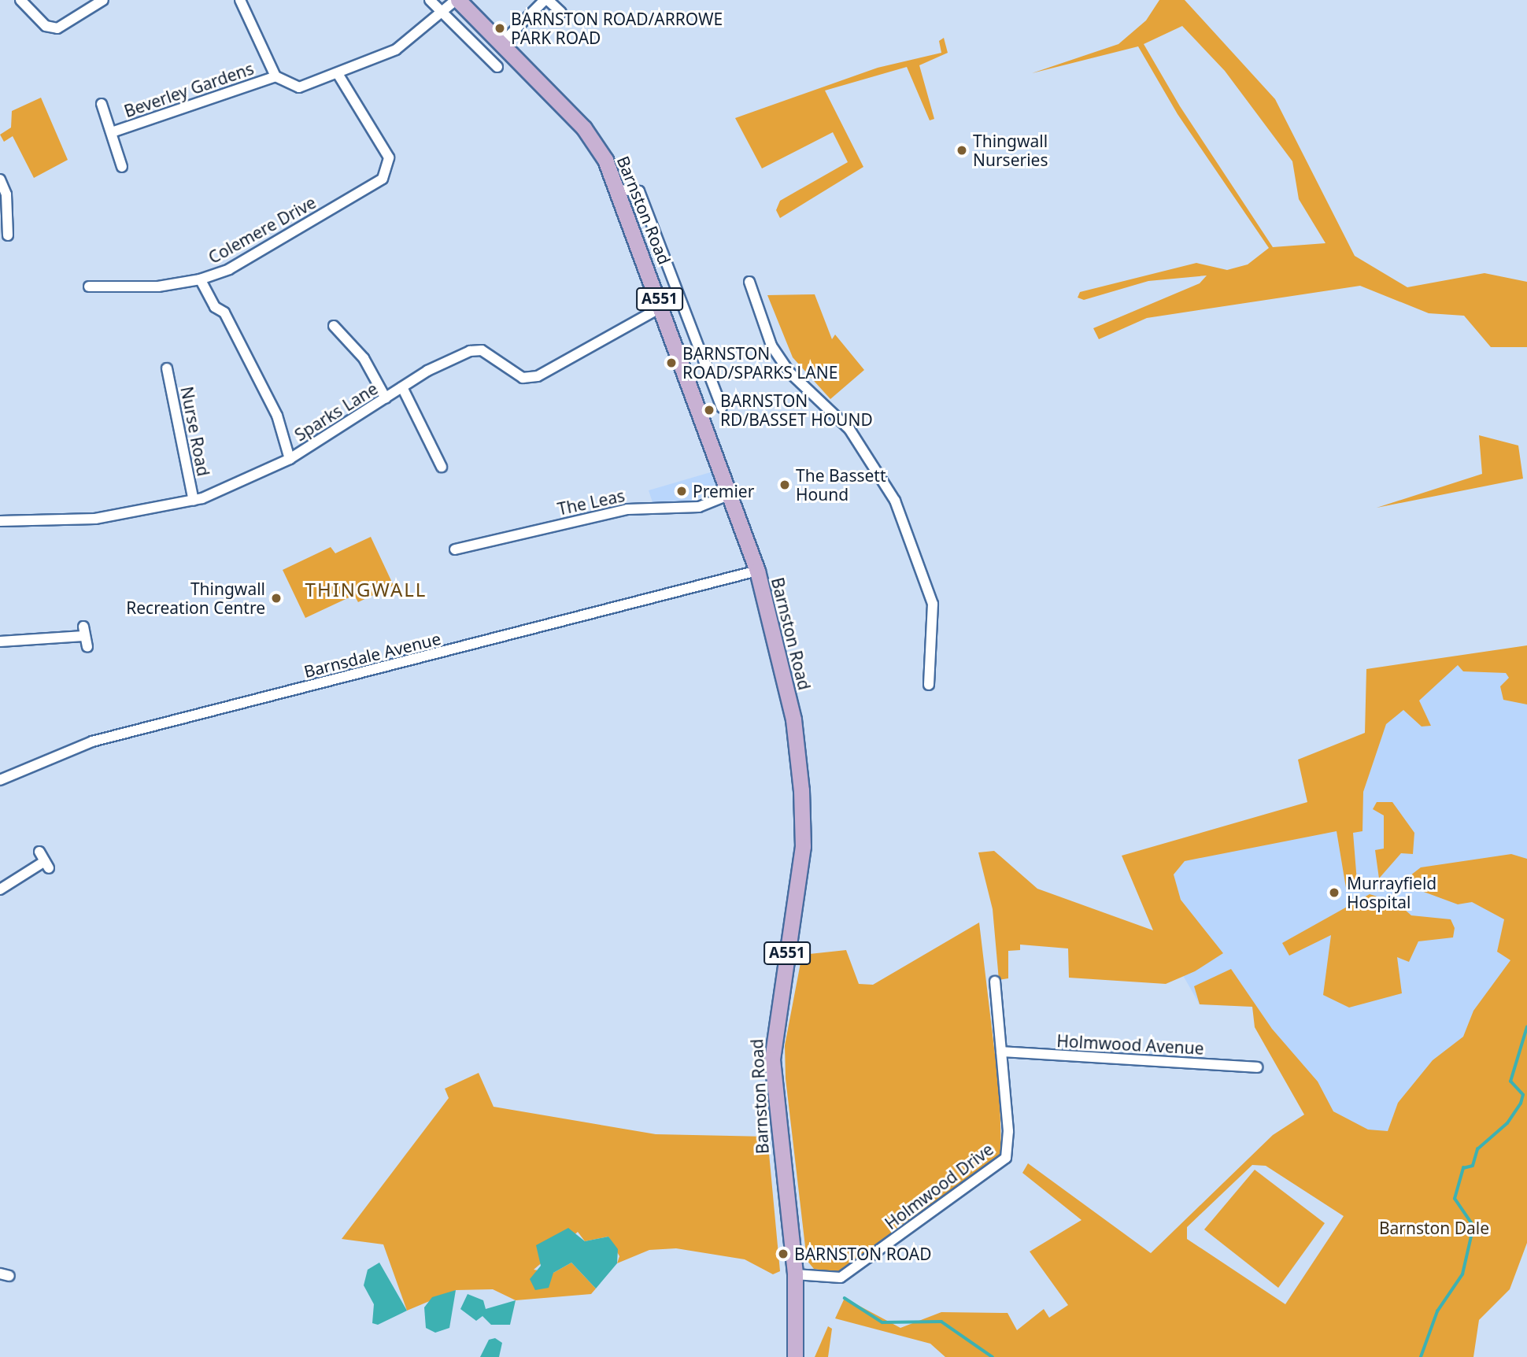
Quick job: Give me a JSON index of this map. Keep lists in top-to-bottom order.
{
  "streets": {
    "main road": ["Barnston Road", "A551"],
    "street": [
      "Beverley Gardens",
      "Colemere Drive",
      "Sparks Lane",
      "Nurse Road",
      "The Leas",
      "Barnsdale Avenue",
      "Holmwood Avenue",
      "Holmwood Drive"
    ]
  },
  "crossings": [
    ["Barnston Road", "Sparks Lane"],
    ["Barnston Road", "The Leas"],
    ["Barnston Road", "Barnsdale Avenue"],
    ["Barnston Road", "Holmwood Drive"],
    ["Colemere Drive", "Sparks Lane"],
    ["Sparks Lane", "Nurse Road"],
    ["Holmwood Avenue", "Holmwood Drive"]
  ],
  "districts": ["THINGWALL"],
  "parks": ["Barnston Dale"],
  "places": [
    "BARNSTON ROAD/ARROWE PARK ROAD",
    "Thingwall Nurseries",
    "BARNSTON ROAD/SPARKS LANE",
    "BARNSTON RD/BASSET HOUND",
    "The Bassett Hound",
    "Premier",
    "Thingwall Recreation Centre",
    "Murrayfield Hospital",
    "BARNSTON ROAD"
  ]
}
